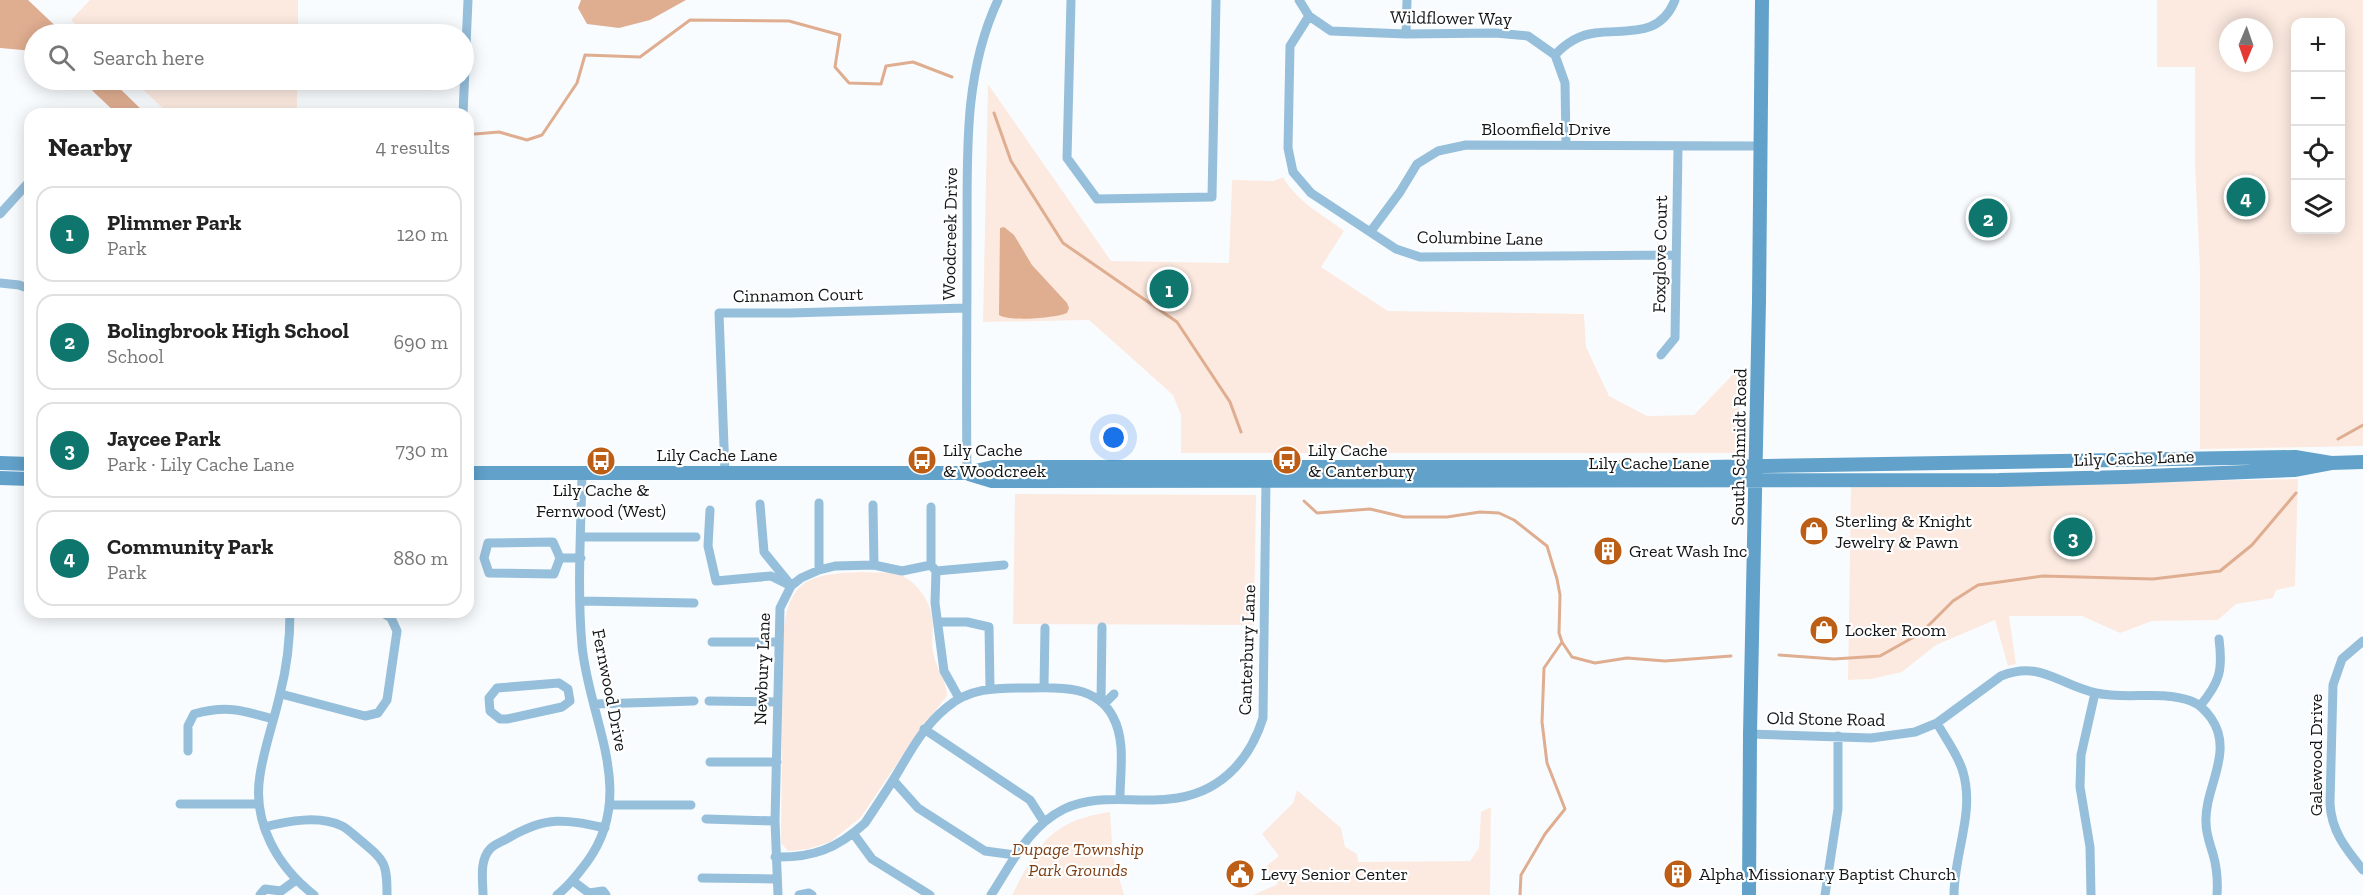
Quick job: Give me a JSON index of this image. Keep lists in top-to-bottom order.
{
  "streets": {
    "street": [
      "Wildflower Way",
      "Bloomfield Drive",
      "Woodcreek Drive",
      "Columbine Lane",
      "Foxglove Court",
      "Cinnamon Court",
      "South Schmidt Road",
      "Lily Cache Lane",
      "Canterbury Lane",
      "Newbury Lane",
      "Fernwood Drive",
      "Old Stone Road",
      "Galewood Drive"
    ]
  },
  "crossings": [
    ["Wildflower Way", "Columbine Lane"],
    ["Bloomfield Drive", "Columbine Lane"],
    ["Bloomfield Drive", "Foxglove Court"],
    ["Bloomfield Drive", "South Schmidt Road"],
    ["Woodcreek Drive", "Cinnamon Court"],
    ["Woodcreek Drive", "Lily Cache Lane"],
    ["Columbine Lane", "Foxglove Court"],
    ["Cinnamon Court", "Lily Cache Lane"],
    ["South Schmidt Road", "Lily Cache Lane"],
    ["South Schmidt Road", "Old Stone Road"],
    ["Lily Cache Lane", "Canterbury Lane"],
    ["Lily Cache Lane", "Fernwood Drive"]
  ],
  "parks": ["Dupage Township Park Grounds"],
  "places": {
    "bus stop": ["Lily Cache & Woodcreek", "Lily Cache & Canterbury", "Lily Cache & Fernwood (West)"],
    "shop": ["Sterling & Knight Jewelry & Pawn", "Locker Room"],
    "building": ["Great Wash Inc", "Alpha Missionary Baptist Church"],
    "public building": ["Levy Senior Center"]
  },
  "north": "bottom",
  "page": {
    "map_buttons": ["+", "−"],
    "search": "Search here",
    "heading": ["Nearby", "4 results"],
    "pins": [
      "4",
      "2",
      "1",
      "3"
    ],
    "list": [
      {
        "mark": "1",
        "name": "Plimmer Park",
        "note": "Park",
        "value": "120 m"
      },
      {
        "mark": "2",
        "name": "Bolingbrook High School",
        "note": "School",
        "value": "690 m"
      },
      {
        "mark": "3",
        "name": "Jaycee Park",
        "note": "Park · Lily Cache Lane",
        "value": "730 m"
      },
      {
        "mark": "4",
        "name": "Community Park",
        "note": "Park",
        "value": "880 m"
      }
    ]
  }
}
